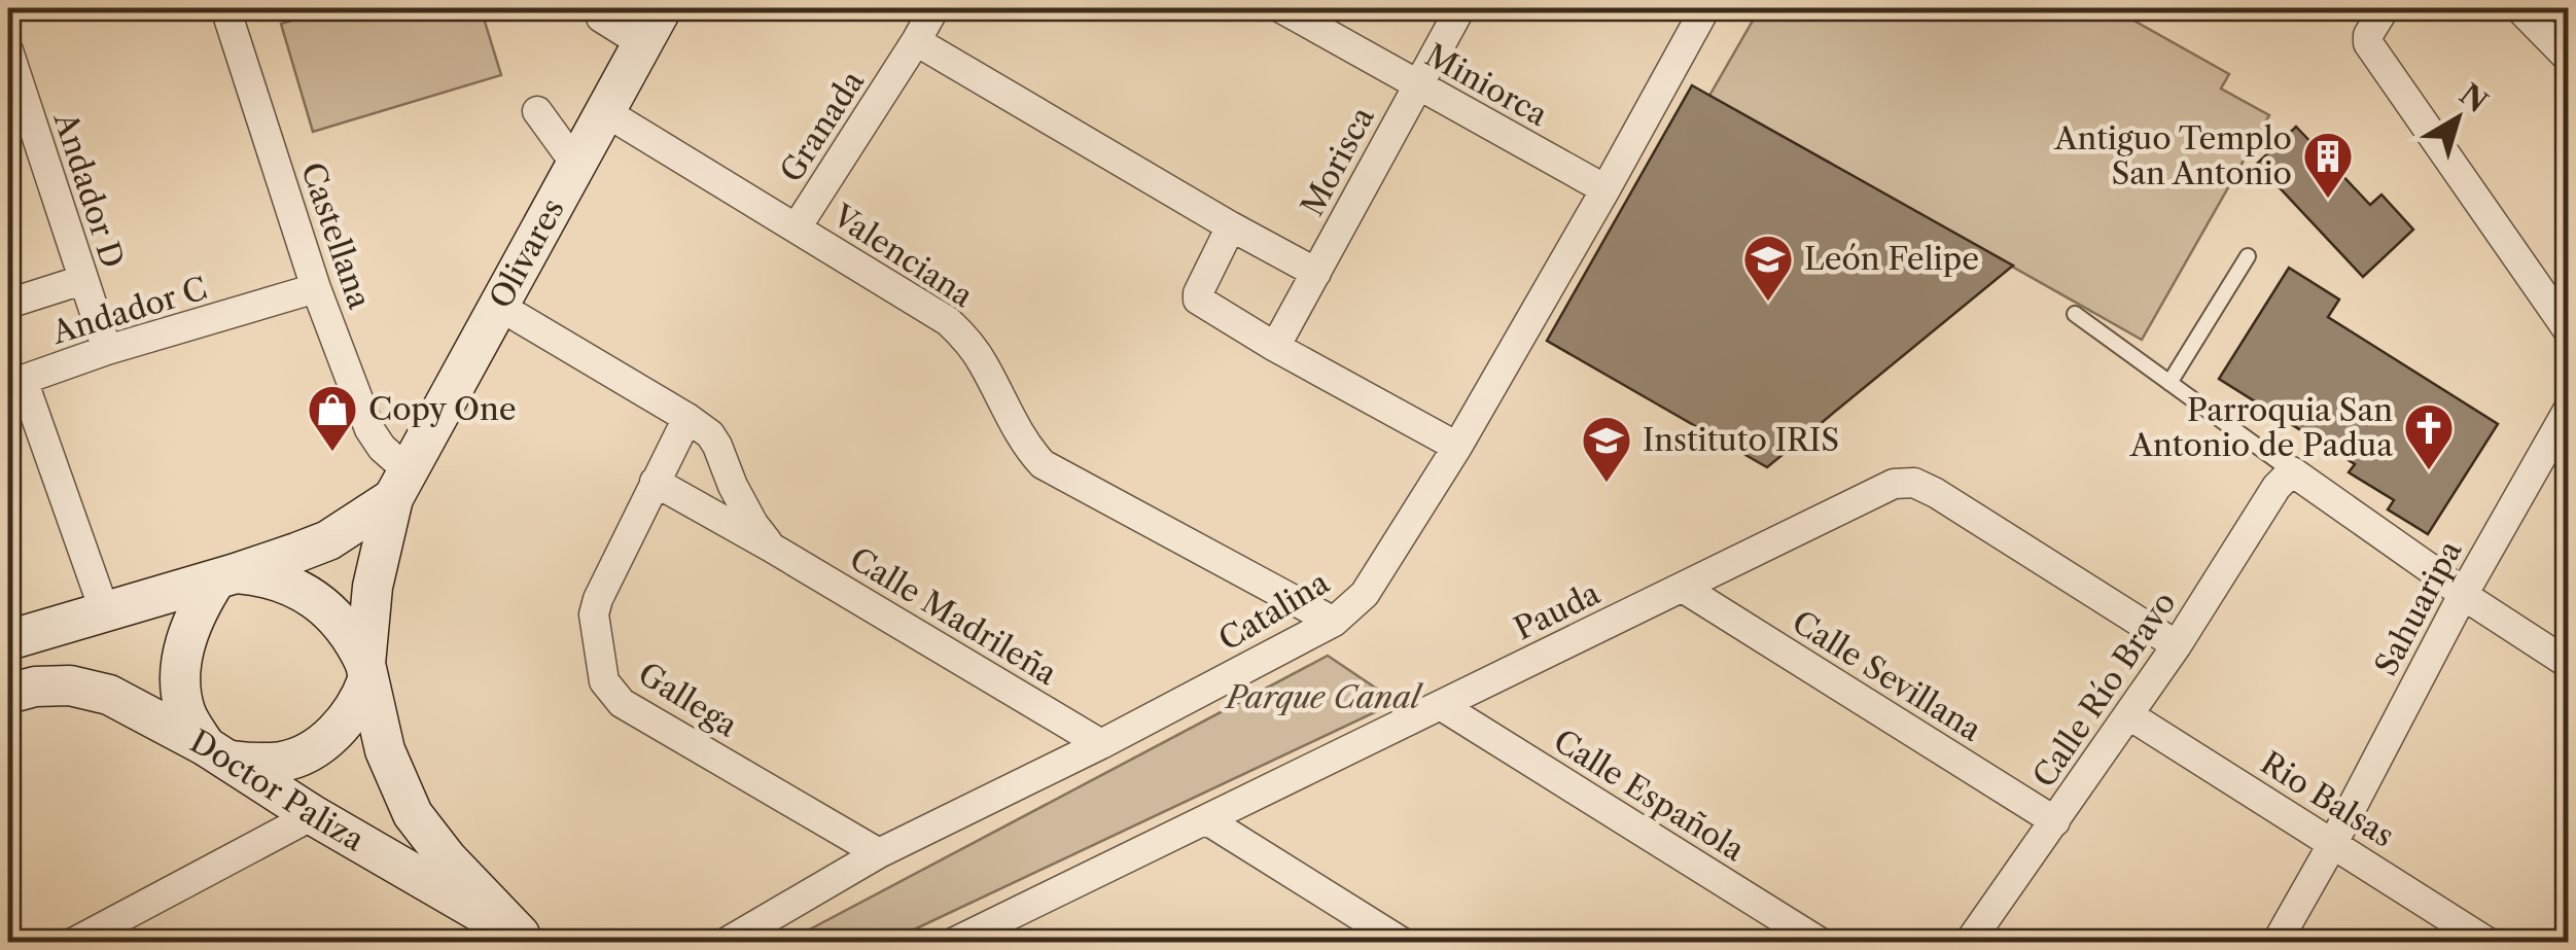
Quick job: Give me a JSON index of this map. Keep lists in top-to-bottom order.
{
  "streets": {
    "main road": ["Olivares", "Doctor Paliza"],
    "street": [
      "Miniorca",
      "Granada",
      "Morisca",
      "Andador D",
      "Castellana",
      "Valenciana",
      "Andador C",
      "Sahuaripa",
      "Catalina",
      "Pauda",
      "Calle Madrileña",
      "Calle Sevillana",
      "Calle Río Bravo",
      "Gallega",
      "Calle Española",
      "Rio Balsas"
    ]
  },
  "crossings": [
    ["Miniorca", "Morisca"],
    ["Miniorca", "Catalina"],
    ["Granada", "Valenciana"],
    ["Andador D", "Andador C"],
    ["Castellana", "Olivares"],
    ["Castellana", "Andador C"],
    ["Olivares", "Valenciana"],
    ["Olivares", "Andador C"],
    ["Olivares", "Doctor Paliza"],
    ["Valenciana", "Catalina"],
    ["Sahuaripa", "Rio Balsas"],
    ["Catalina", "Calle Madrileña"],
    ["Catalina", "Gallega"],
    ["Pauda", "Calle Sevillana"],
    ["Pauda", "Calle Río Bravo"],
    ["Pauda", "Calle Española"],
    ["Calle Madrileña", "Gallega"],
    ["Calle Sevillana", "Calle Río Bravo"],
    ["Calle Río Bravo", "Rio Balsas"]
  ],
  "parks": ["Parque Canal"],
  "places": {
    "building": ["Antiguo Templo San Antonio"],
    "school or university": ["León Felipe", "Instituto IRIS"],
    "shop": ["Copy One"],
    "church": ["Parroquia San Antonio de Padua"]
  },
  "north": "top right"
}
